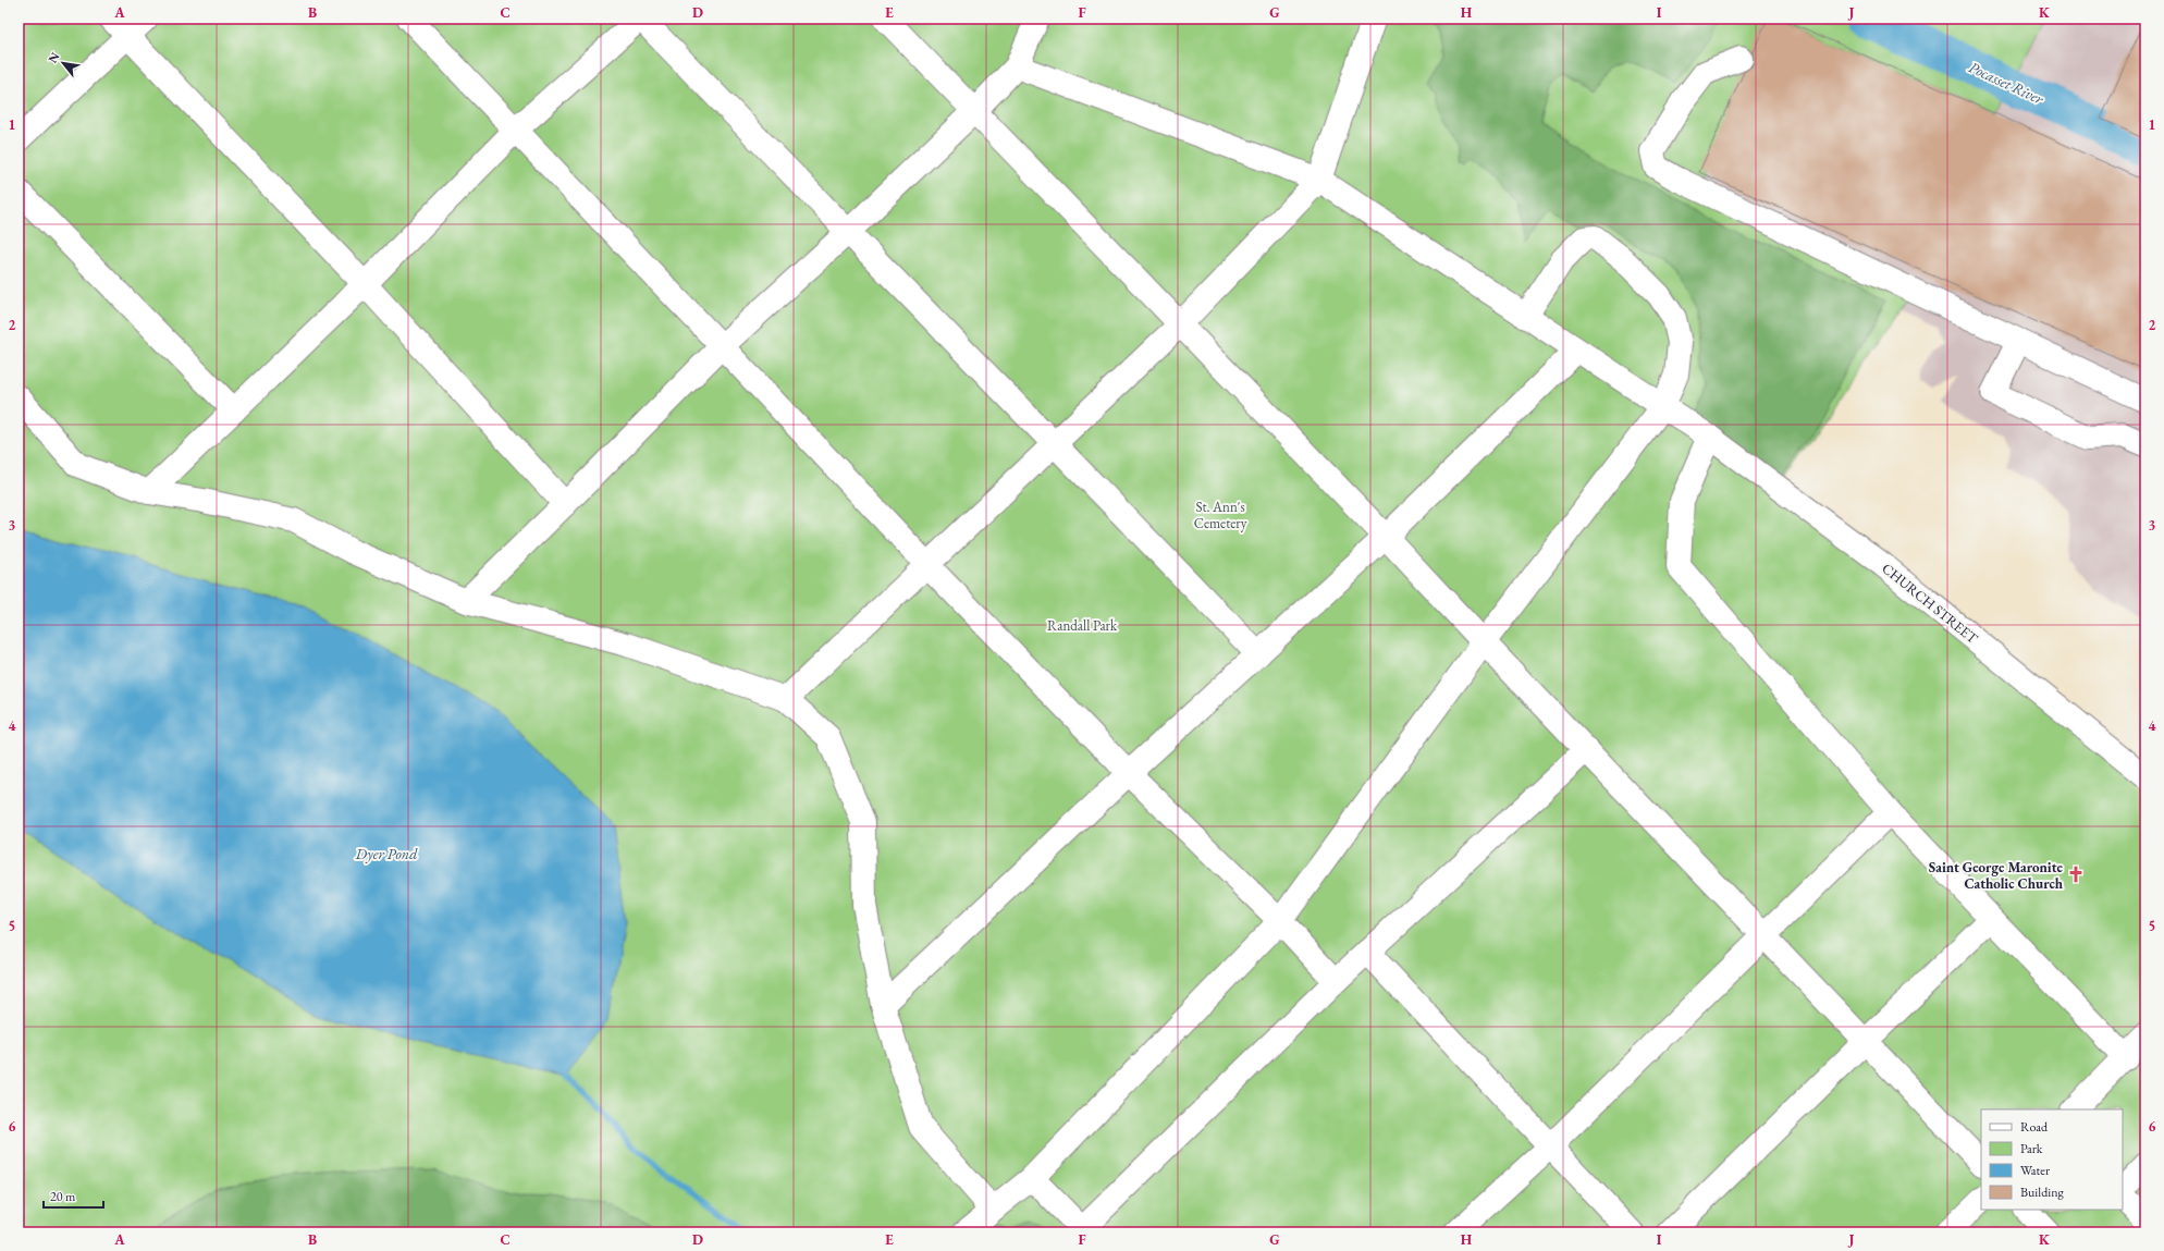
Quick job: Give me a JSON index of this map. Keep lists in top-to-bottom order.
{
  "streets": {
    "street": ["CHURCH STREET"]
  },
  "water": ["Pocasset River", "Dyer Pond"],
  "parks": ["St. Ann's Cemetery", "Randall Park"],
  "places": {
    "church": ["Saint George Maronite Catholic Church"]
  },
  "legend": [
    "Road",
    "Park",
    "Water",
    "Building"
  ],
  "scale_bar": "20 m",
  "north": "top left",
  "grid": {
    "columns": [
      "A",
      "B",
      "C",
      "D",
      "E",
      "F",
      "G",
      "H",
      "I",
      "J",
      "K"
    ],
    "rows": [
      "1",
      "2",
      "3",
      "4",
      "5",
      "6"
    ]
  }
}
